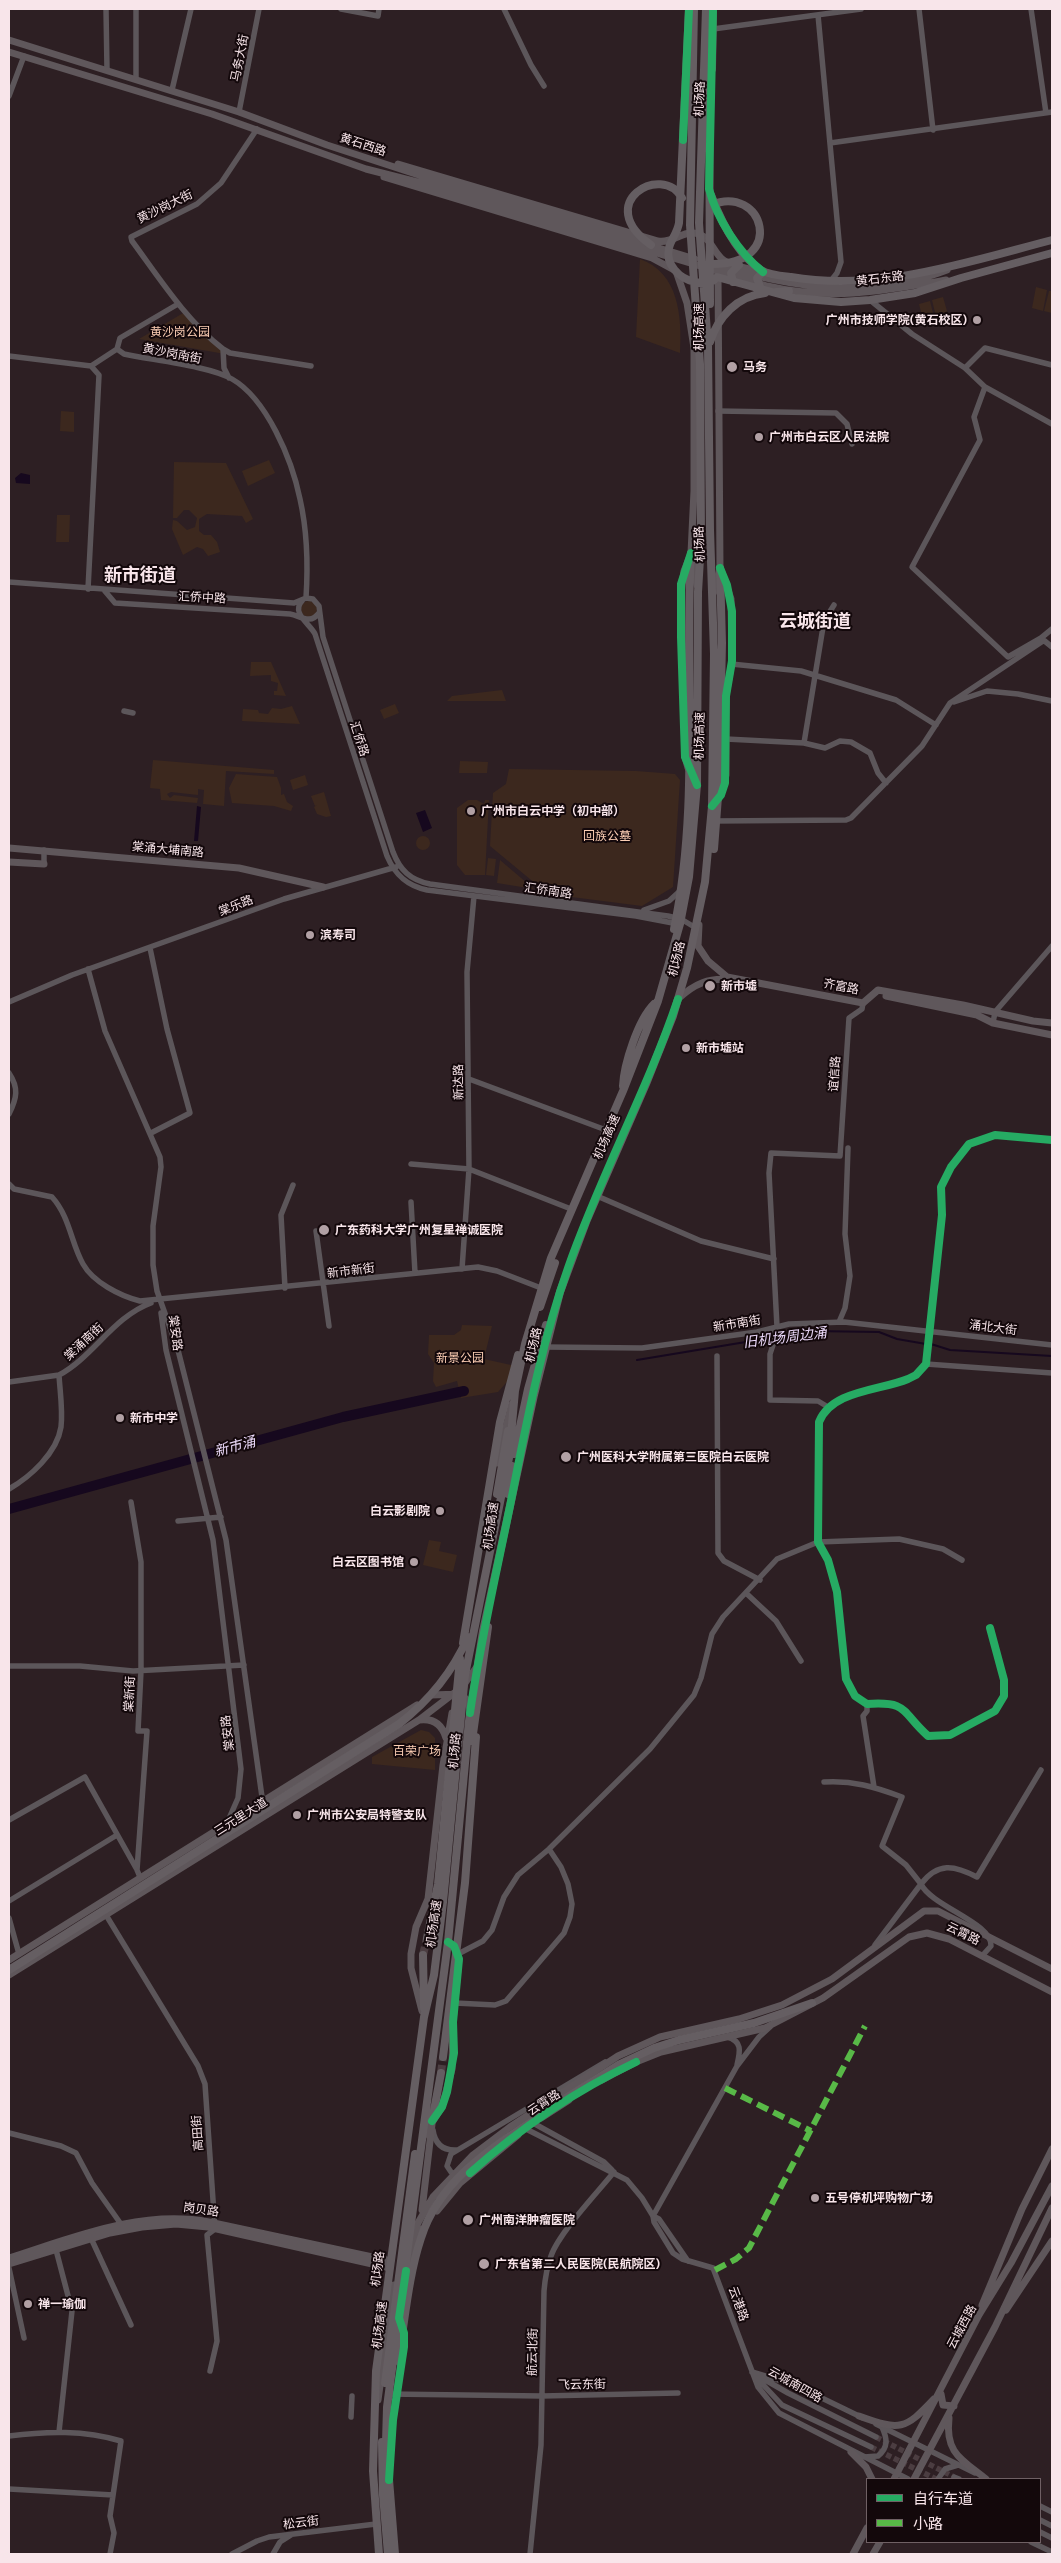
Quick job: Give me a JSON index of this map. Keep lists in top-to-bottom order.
{
  "streets": {
    "highway": ["机场路", "黄石东路", "机场高速"],
    "main road": [
      "黄石西路",
      "棠涌大埔南路",
      "齐富路",
      "三元里大道",
      "云霄路",
      "岗贝路",
      "云城西路"
    ],
    "street": [
      "马务大街",
      "黄沙岗大街",
      "黄沙岗南街",
      "汇侨中路",
      "汇侨路",
      "汇侨南路",
      "棠乐路",
      "谊信路",
      "新达路",
      "新市新街",
      "新市南街",
      "涌北大街",
      "棠安路",
      "棠涌南街",
      "棠新街",
      "高田街",
      "云港路",
      "航云北街",
      "飞云东街",
      "云城南四路",
      "松云街"
    ]
  },
  "crossings": [
    ["马务大街", "黄石西路"],
    ["机场路", "机场高速"],
    ["机场路", "汇侨南路"],
    ["机场路", "齐富路"],
    ["机场路", "新市新街"],
    ["机场路", "新市南街"],
    ["机场路", "三元里大道"],
    ["机场路", "云霄路"],
    ["机场路", "岗贝路"],
    ["机场路", "松云街"],
    ["黄石西路", "黄沙岗大街"],
    ["黄石西路", "黄石东路"],
    ["汇侨中路", "汇侨路"],
    ["汇侨路", "汇侨南路"],
    ["汇侨路", "棠乐路"],
    ["棠涌大埔南路", "棠乐路"],
    ["汇侨南路", "棠乐路"],
    ["汇侨南路", "新达路"],
    ["齐富路", "谊信路"],
    ["新达路", "新市新街"],
    ["新市新街", "棠安路"],
    ["新市新街", "棠涌南街"],
    ["新市南街", "涌北大街"],
    ["棠安路", "棠涌南街"],
    ["棠安路", "三元里大道"],
    ["棠新街", "三元里大道"],
    ["三元里大道", "高田街"],
    ["云霄路", "云港路"],
    ["高田街", "岗贝路"],
    ["云港路", "航云北街"],
    ["云港路", "云城南四路"],
    ["航云北街", "飞云东街"]
  ],
  "districts": ["新市街道", "云城街道"],
  "water": ["旧机场周边涌", "新市涌"],
  "parks": [
    "黄沙岗公园",
    "回族公墓",
    "新景公园",
    "百荣广场"
  ],
  "places": [
    "广州市技师学院(黄石校区)",
    "马务",
    "广州市白云区人民法院",
    "广州市白云中学（初中部）",
    "滨寿司",
    "新市墟",
    "新市墟站",
    "广东药科大学广州复星禅诚医院",
    "新市中学",
    "广州医科大学附属第三医院白云医院",
    "白云影剧院",
    "白云区图书馆",
    "广州市公安局特警支队",
    "五号停机坪购物广场",
    "广州南洋肿瘤医院",
    "广东省第二人民医院(民航院区)",
    "禅一瑜伽"
  ],
  "legend": ["自行车道", "小路"]
}
